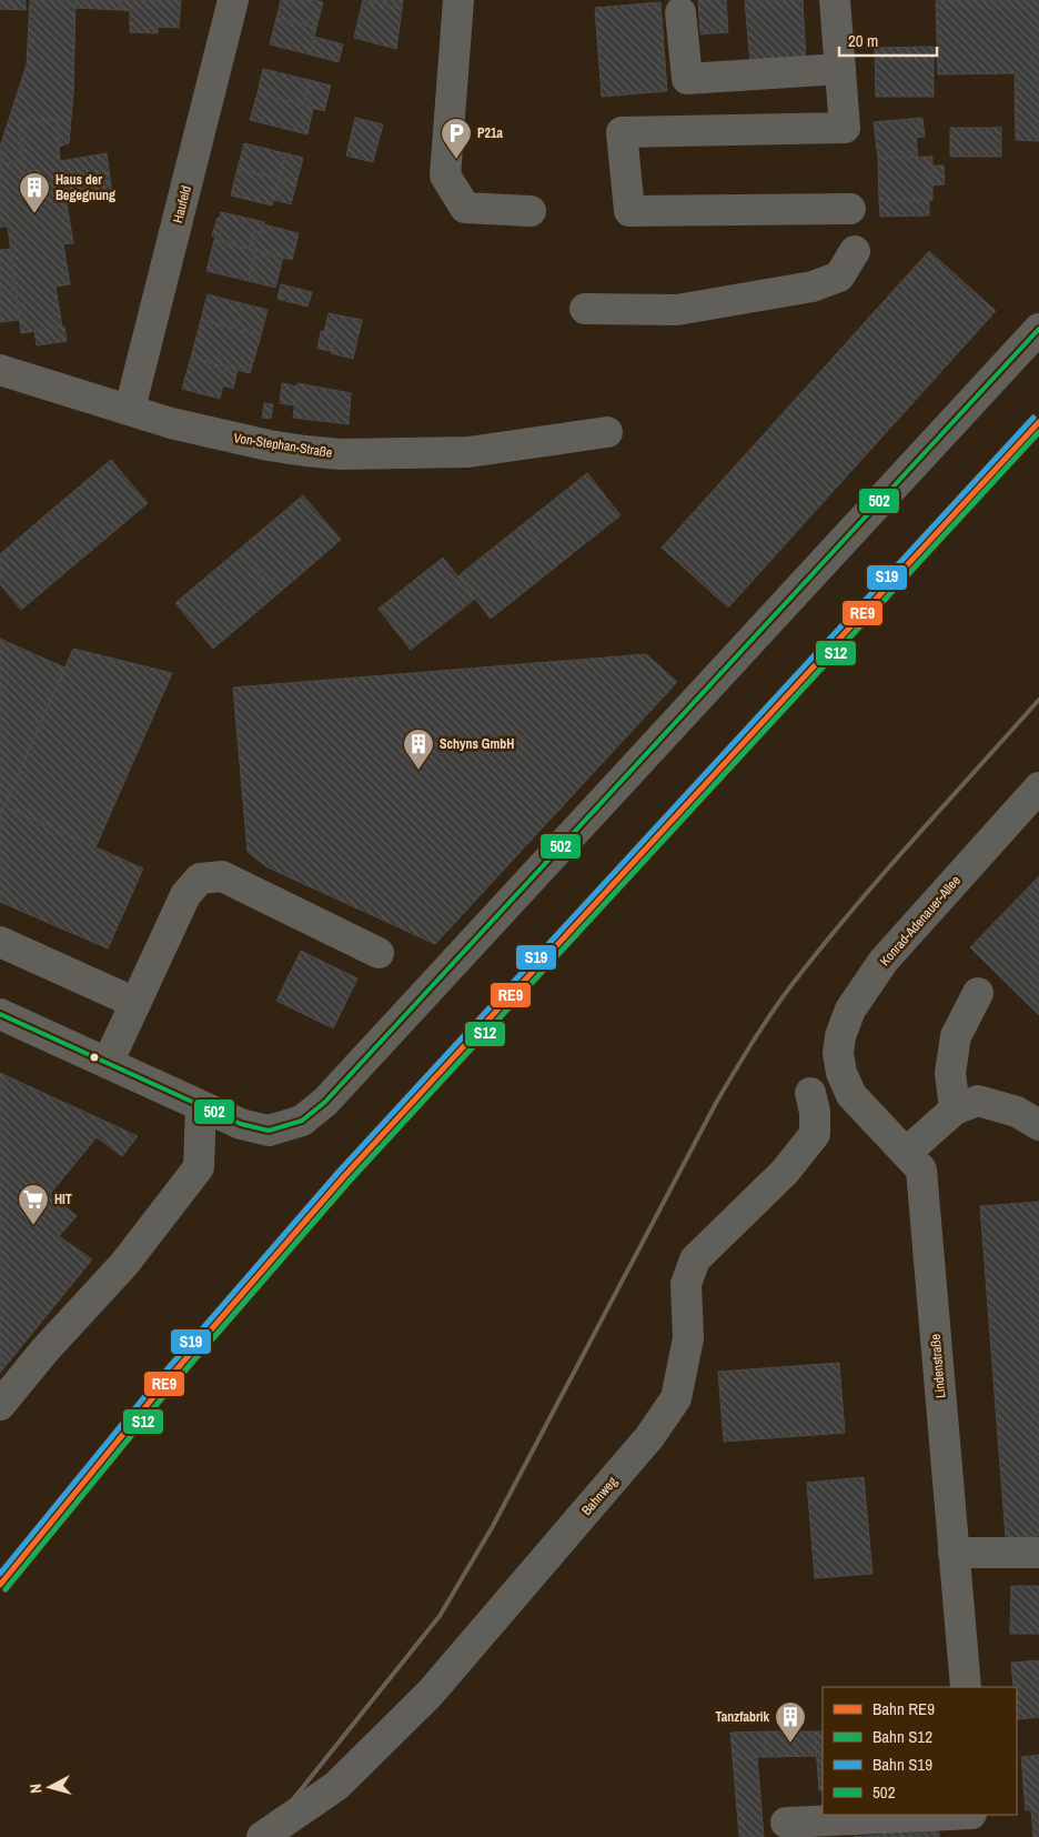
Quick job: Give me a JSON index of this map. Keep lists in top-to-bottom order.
{
  "streets": {
    "street": [
      "Haufeld",
      "Von-Stephan-Straße",
      "Konrad-Adenauer-Allee",
      "Lindenstraße",
      "Bahnweg"
    ]
  },
  "crossings": [
    ["Haufeld", "Von-Stephan-Straße"],
    ["Konrad-Adenauer-Allee", "Lindenstraße"]
  ],
  "places": {
    "parking": ["P21a"],
    "building": ["Haus der Begegnung", "Schyns GmbH", "Tanzfabrik"],
    "supermarket": ["HIT"]
  },
  "lines": [
    "transit line 502",
    "rail line S19",
    "rail line RE9",
    "rail line S12"
  ],
  "legend": [
    "Bahn RE9",
    "Bahn S12",
    "Bahn S19",
    "502"
  ],
  "scale_bar": "20 m",
  "north": "left"
}
